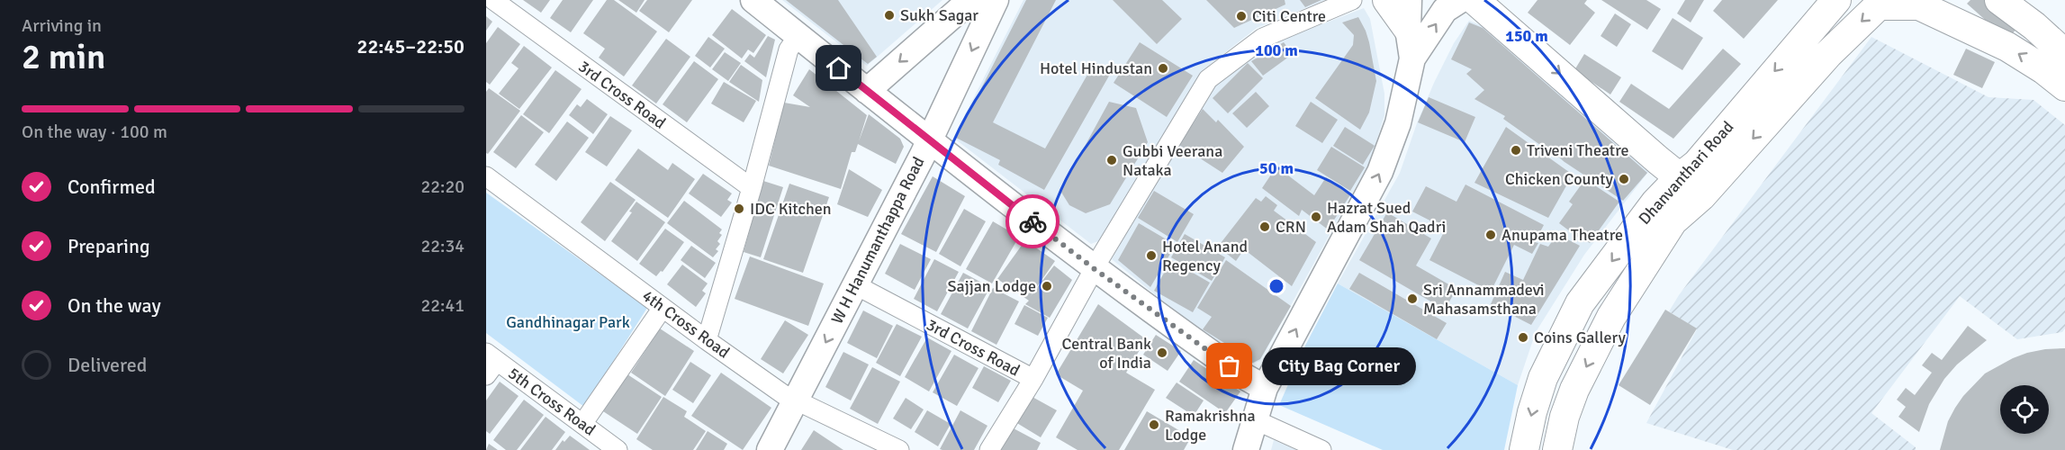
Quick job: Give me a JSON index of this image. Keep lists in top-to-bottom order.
{
  "streets": {
    "main road": ["Dhanvanthari Road"],
    "street": [
      "3rd Cross Road",
      "W H Hanumanthappa Road",
      "4th Cross Road",
      "5th Cross Road"
    ]
  },
  "crossings": [
    ["3rd Cross Road", "W H Hanumanthappa Road"],
    ["W H Hanumanthappa Road", "4th Cross Road"]
  ],
  "one_way": ["Dhanvanthari Road"],
  "parks": ["Gandhinagar Park"],
  "places": [
    "Sukh Sagar",
    "Citi Centre",
    "Hotel Hindustan",
    "Triveni Theatre",
    "Gubbi Veerana Nataka",
    "Chicken County",
    "IDC Kitchen",
    "Hazrat Sued Adam Shah Qadri",
    "CRN",
    "Anupama Theatre",
    "Hotel Anand Regency",
    "Sajjan Lodge",
    "Sri Annammadevi Mahasamsthana",
    "Coins Gallery",
    "Central Bank of India",
    "City Bag Corner",
    "Ramakrishna Lodge"
  ],
  "page": {
    "heading": ["2 min", "Arriving in", "22:45–22:50"],
    "bar": "On the way · 100 m",
    "list": [
      ["Confirmed", "22:20"],
      ["Preparing", "22:34"],
      ["On the way", "22:41"],
      "Delivered"
    ],
    "bubble": "City Bag Corner"
  },
  "rings": ["150 m", "100 m", "50 m"]
}
